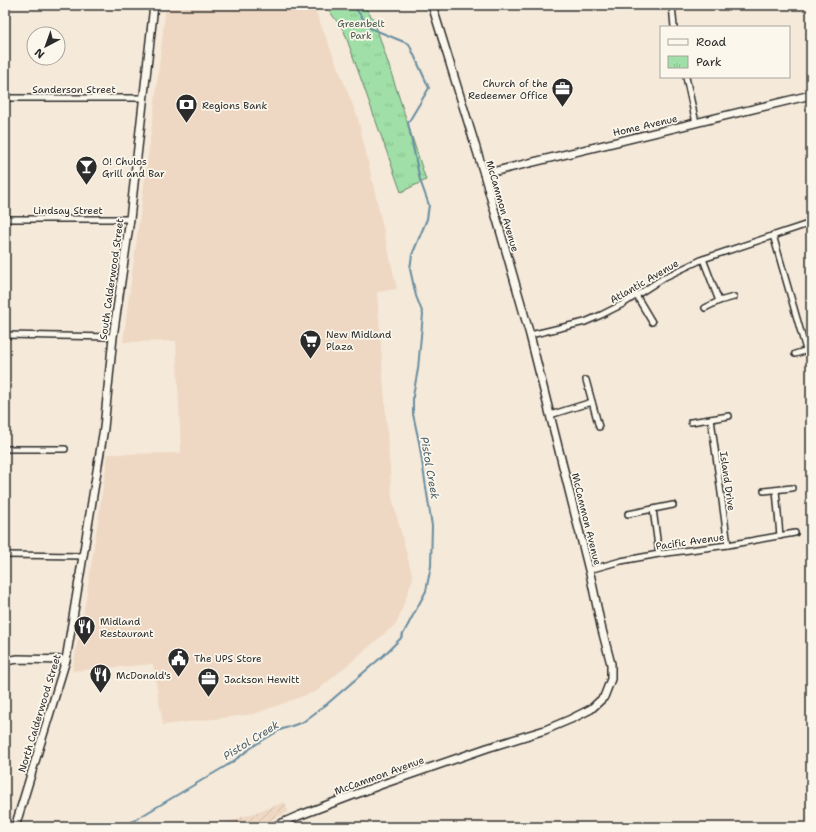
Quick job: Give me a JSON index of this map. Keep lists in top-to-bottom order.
{
  "streets": {
    "street": [
      "Sanderson Street",
      "Home Avenue",
      "McCammon Avenue",
      "Lindsay Street",
      "South Calderwood Street",
      "Atlantic Avenue",
      "Island Drive",
      "Pacific Avenue",
      "North Calderwood Street"
    ]
  },
  "crossings": [
    ["Sanderson Street", "South Calderwood Street"],
    ["Home Avenue", "McCammon Avenue"],
    ["McCammon Avenue", "Atlantic Avenue"],
    ["McCammon Avenue", "Pacific Avenue"],
    ["Lindsay Street", "South Calderwood Street"],
    ["South Calderwood Street", "North Calderwood Street"],
    ["Island Drive", "Pacific Avenue"]
  ],
  "water": ["Pistol Creek"],
  "parks": ["Greenbelt Park"],
  "places": {
    "office": ["Church of the Redeemer Office", "Jackson Hewitt"],
    "bank": ["Regions Bank"],
    "bar": ["O! Chulos Grill and Bar"],
    "supermarket": ["New Midland Plaza"],
    "restaurant": ["Midland Restaurant", "McDonald's"],
    "public building": ["The UPS Store"]
  },
  "legend": ["Road", "Park"],
  "north": "bottom left"
}
